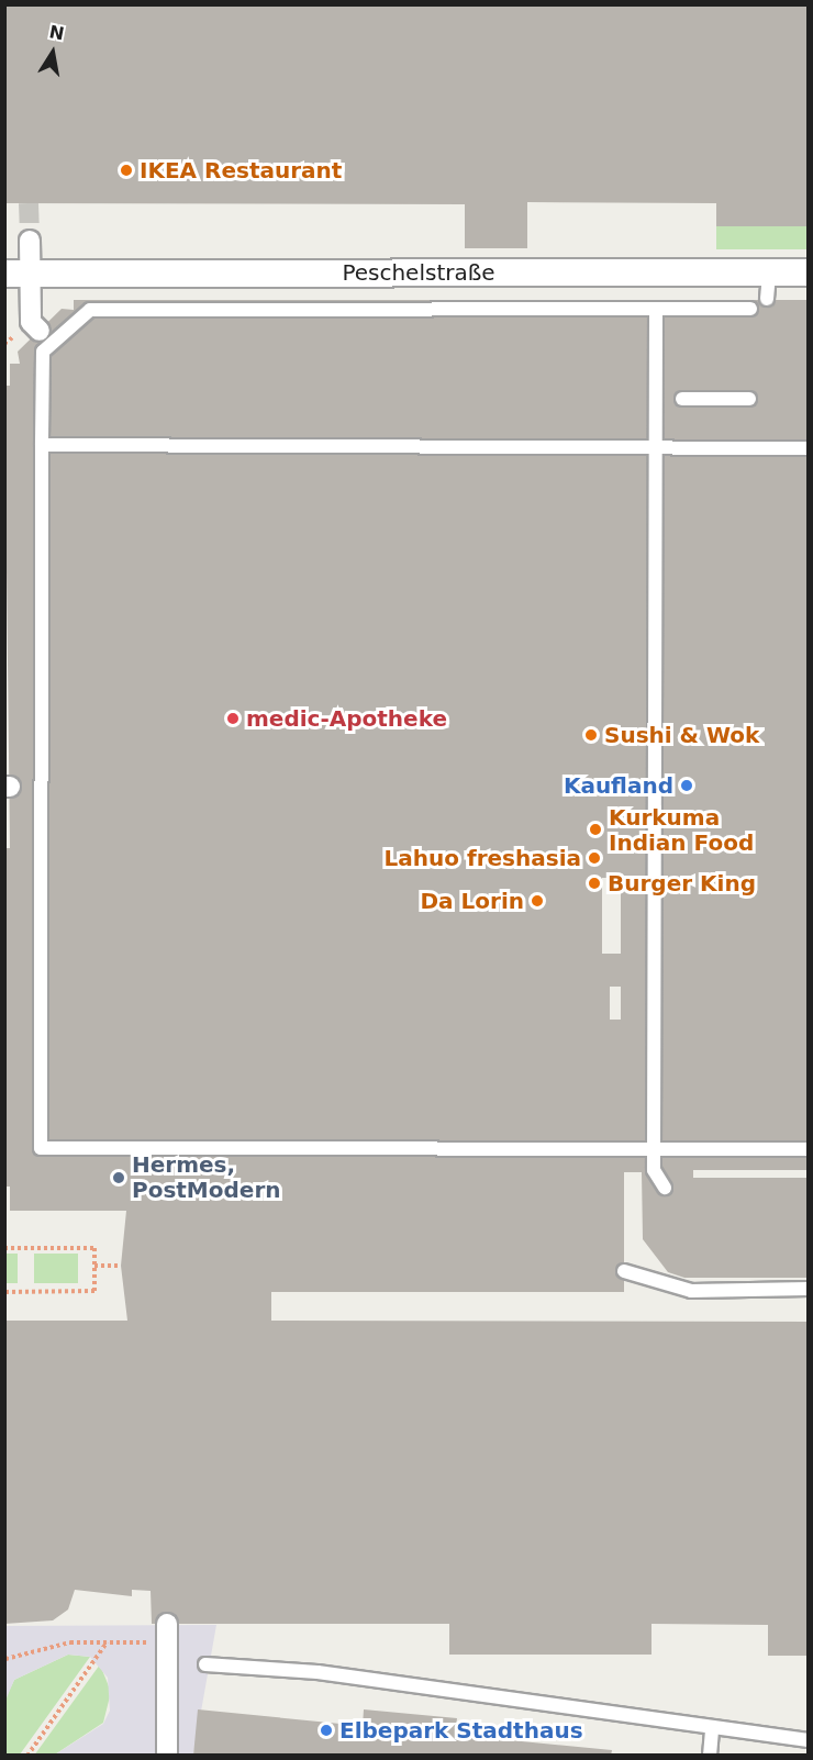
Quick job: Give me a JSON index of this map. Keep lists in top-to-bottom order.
{
  "streets": {
    "street": ["Peschelstraße"]
  },
  "places": [
    "IKEA Restaurant",
    "medic-Apotheke",
    "Sushi & Wok",
    "Kaufland",
    "Kurkuma Indian Food",
    "Lahuo freshasia",
    "Burger King",
    "Da Lorin",
    "Hermes, PostModern",
    "Elbepark Stadthaus"
  ],
  "north": "top"
}
